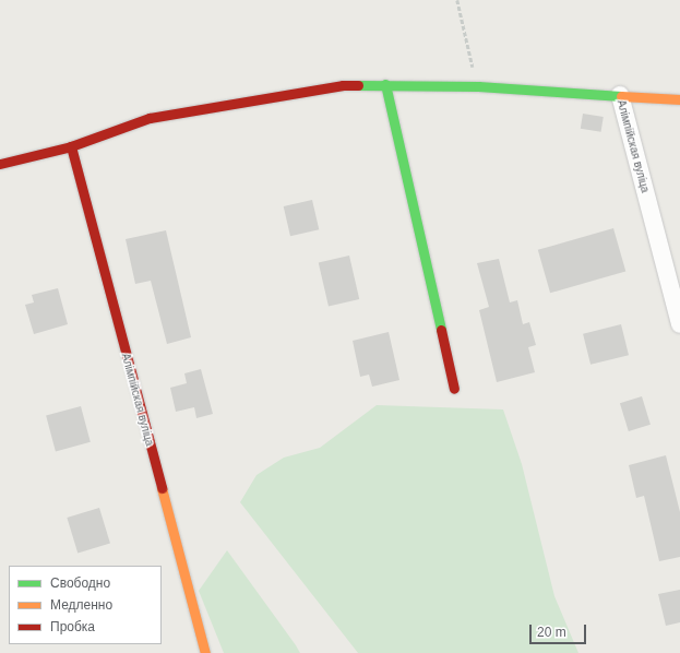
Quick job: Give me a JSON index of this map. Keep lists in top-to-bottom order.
{
  "streets": {
    "street": ["Алімпійская вуліца"]
  },
  "legend": ["Свободно", "Медленно", "Пробка"],
  "scale_bar": "20 m"
}
